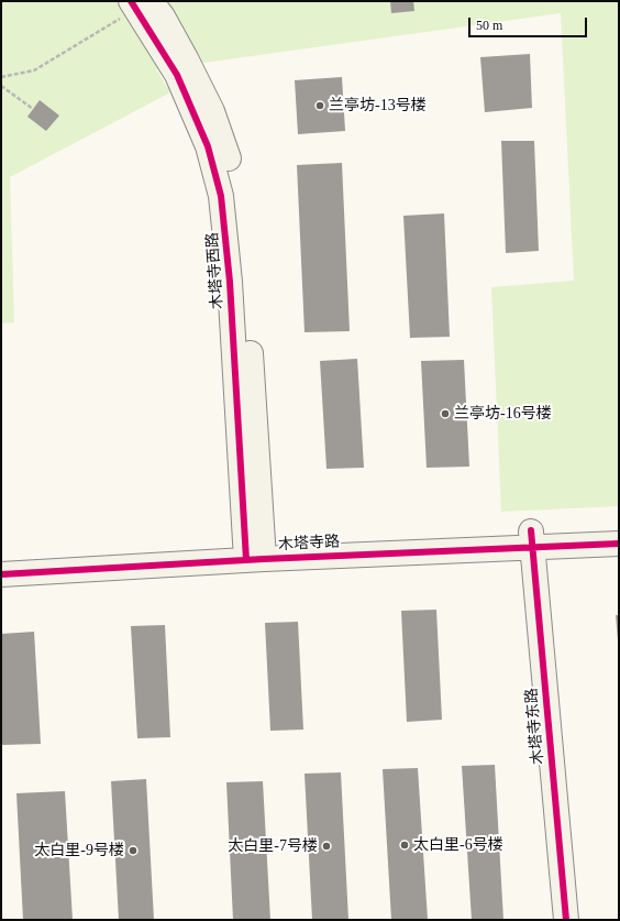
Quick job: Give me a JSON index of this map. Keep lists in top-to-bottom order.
{
  "streets": {
    "street": ["木塔寺西路", "木塔寺路", "木塔寺东路"]
  },
  "crossings": [
    ["木塔寺西路", "木塔寺路"],
    ["木塔寺路", "木塔寺东路"]
  ],
  "places": [
    "兰亭坊-13号楼",
    "兰亭坊-16号楼",
    "太白里-6号楼",
    "太白里-7号楼",
    "太白里-9号楼"
  ],
  "scale_bar": "50 m"
}
